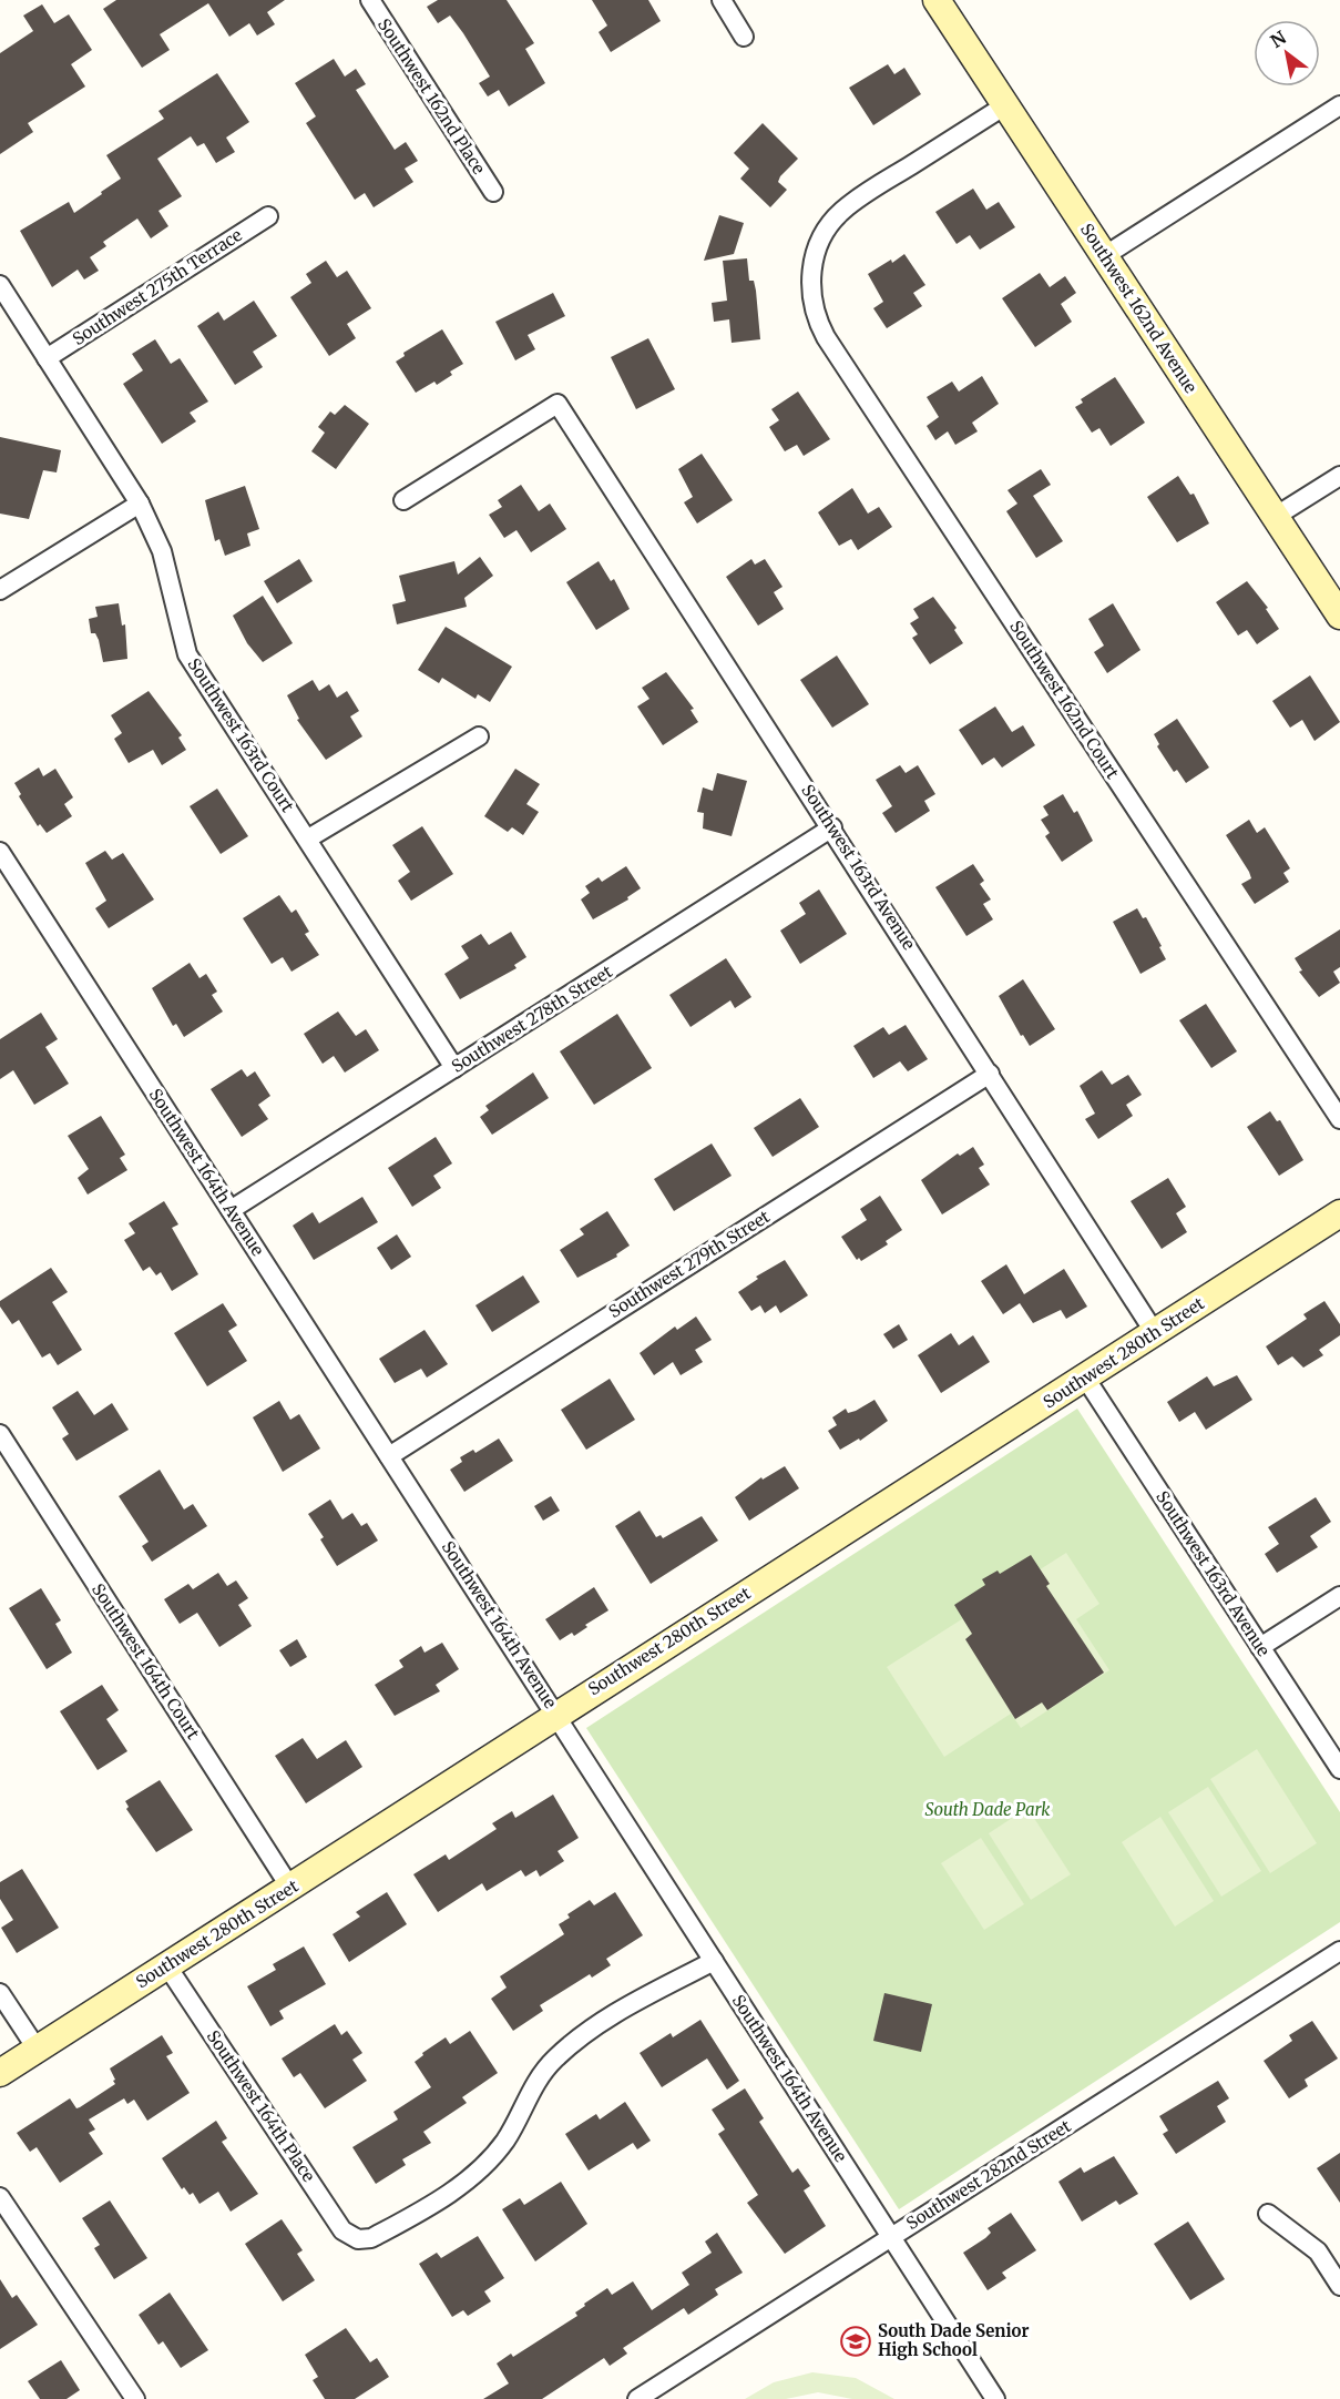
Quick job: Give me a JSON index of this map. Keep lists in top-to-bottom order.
{
  "streets": {
    "street": [
      "Southwest 162nd Place",
      "Southwest 275th Terrace",
      "Southwest 162nd Avenue",
      "Southwest 162nd Court",
      "Southwest 163rd Court",
      "Southwest 163rd Avenue",
      "Southwest 278th Street",
      "Southwest 164th Avenue",
      "Southwest 279th Street",
      "Southwest 280th Street",
      "Southwest 164th Court",
      "Southwest 164th Place",
      "Southwest 282nd Street"
    ]
  },
  "crossings": [
    ["Southwest 275th Terrace", "Southwest 163rd Court"],
    ["Southwest 162nd Avenue", "Southwest 162nd Court"],
    ["Southwest 163rd Court", "Southwest 278th Street"],
    ["Southwest 163rd Avenue", "Southwest 278th Street"],
    ["Southwest 163rd Avenue", "Southwest 279th Street"],
    ["Southwest 163rd Avenue", "Southwest 280th Street"],
    ["Southwest 278th Street", "Southwest 164th Avenue"],
    ["Southwest 164th Avenue", "Southwest 279th Street"],
    ["Southwest 164th Avenue", "Southwest 280th Street"],
    ["Southwest 164th Avenue", "Southwest 164th Place"],
    ["Southwest 164th Avenue", "Southwest 282nd Street"],
    ["Southwest 280th Street", "Southwest 164th Court"],
    ["Southwest 280th Street", "Southwest 164th Place"]
  ],
  "parks": ["South Dade Park"],
  "places": {
    "school or university": ["South Dade Senior High School"]
  },
  "north": "top left"
}
